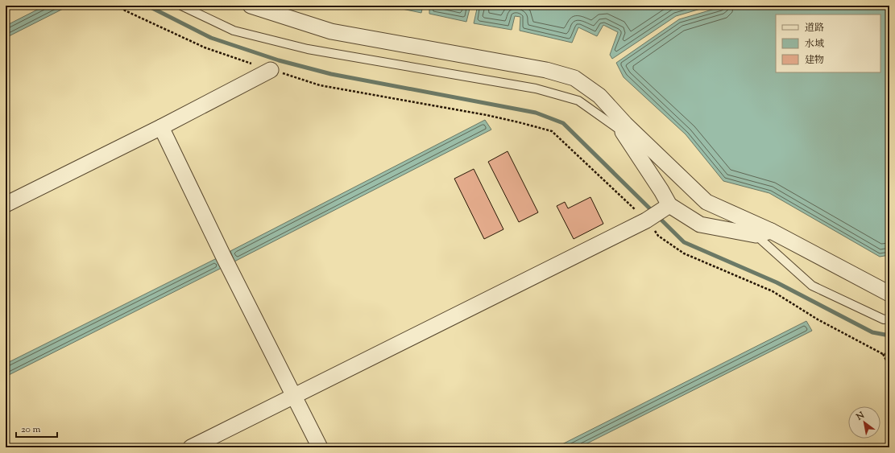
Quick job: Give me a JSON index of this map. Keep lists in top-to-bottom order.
{
  "legend": ["道路", "水域", "建物"],
  "scale_bar": "20 m",
  "north": "top left"
}
